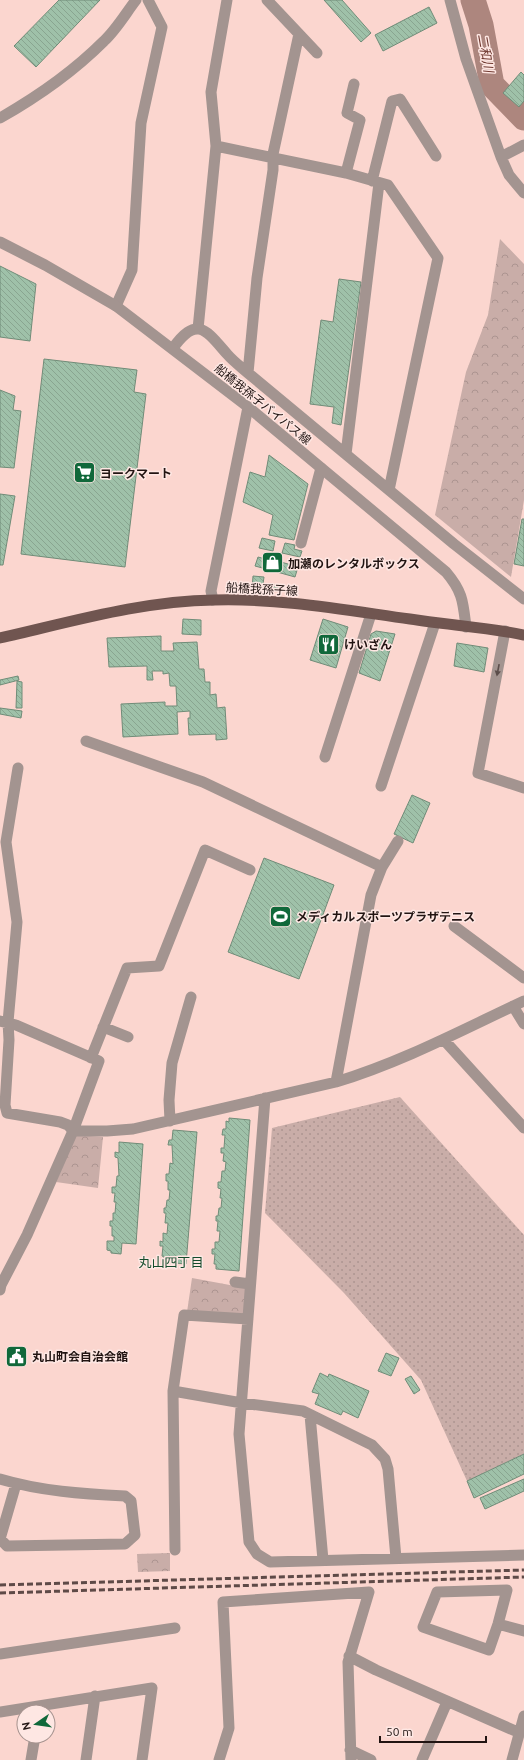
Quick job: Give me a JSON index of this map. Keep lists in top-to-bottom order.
{
  "streets": {
    "main road": ["船橋我孫子線"],
    "street": ["船橋我孫子バイパス線"]
  },
  "crossings": [
    ["船橋我孫子バイパス線", "船橋我孫子線"]
  ],
  "districts": ["丸山四丁目"],
  "water": ["二和川"],
  "places": {
    "supermarket": ["ヨークマート"],
    "shop": ["加瀬のレンタルボックス"],
    "restaurant": ["けいざん"],
    "sports": ["メディカルスポーツプラザテニス"],
    "public building": ["丸山町会自治会館"]
  },
  "scale_bar": "50 m",
  "north": "left"
}
